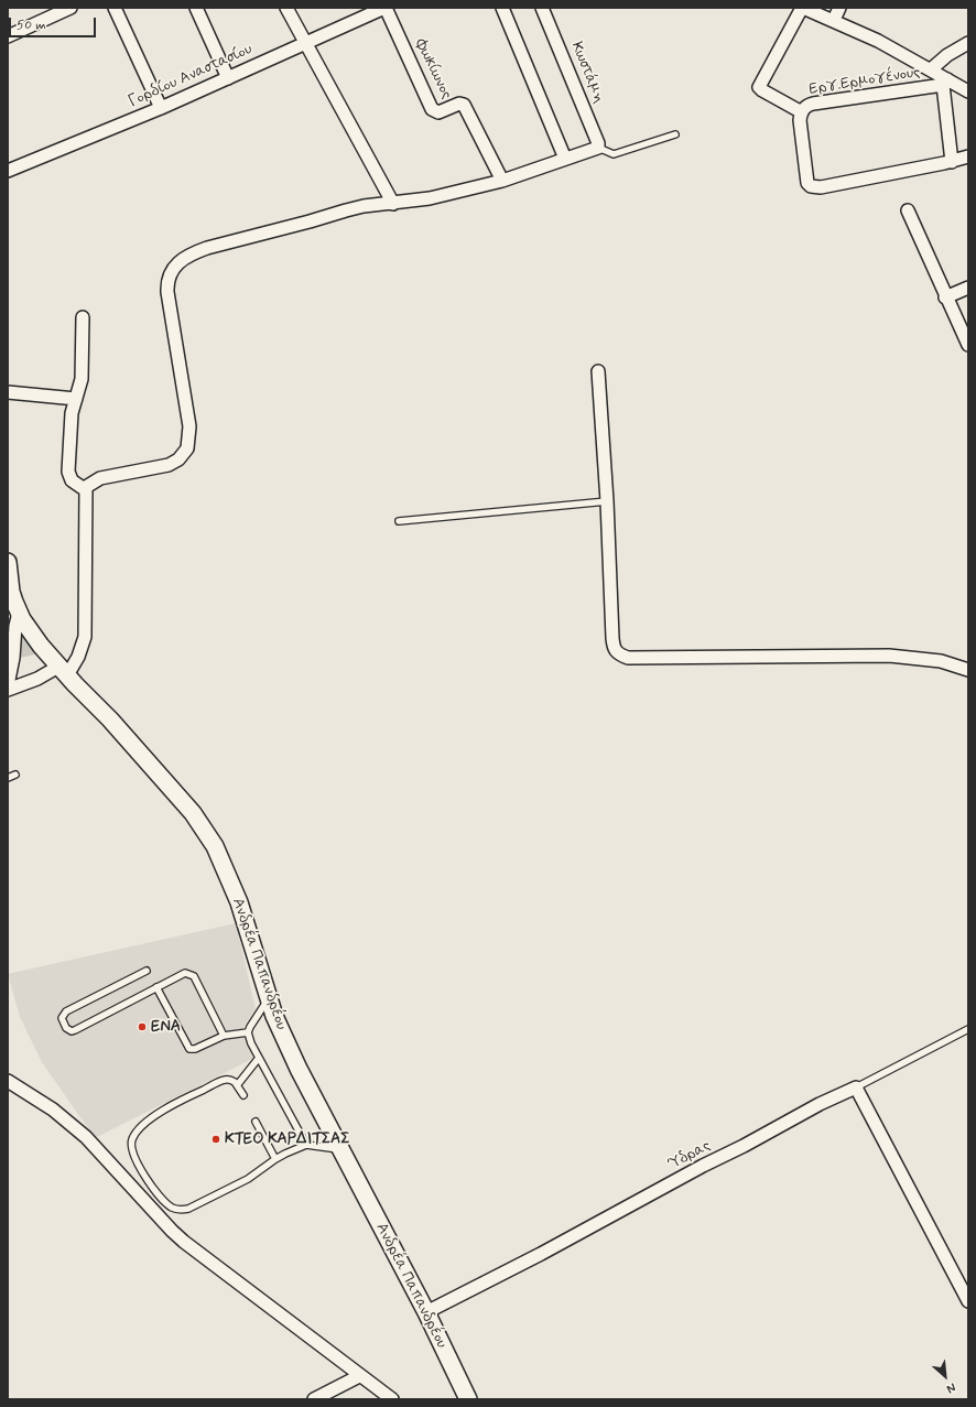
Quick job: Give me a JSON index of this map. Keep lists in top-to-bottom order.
{
  "streets": {
    "main road": ["Ανδρέα Παπανδρέου"],
    "street": [
      "Φωκίωνος",
      "Κωστάμη",
      "Γορδίου Αναστασίου",
      "Εργ.Ερμογένους",
      "Ύδρας"
    ]
  },
  "crossings": [
    ["Φωκίωνος", "Γορδίου Αναστασίου"],
    ["Ανδρέα Παπανδρέου", "Ύδρας"]
  ],
  "places": ["ΕΝΑ", "ΚΤΕΟ ΚΑΡΔΙΤΣΑΣ"],
  "scale_bar": "50 m",
  "north": "bottom right"
}
